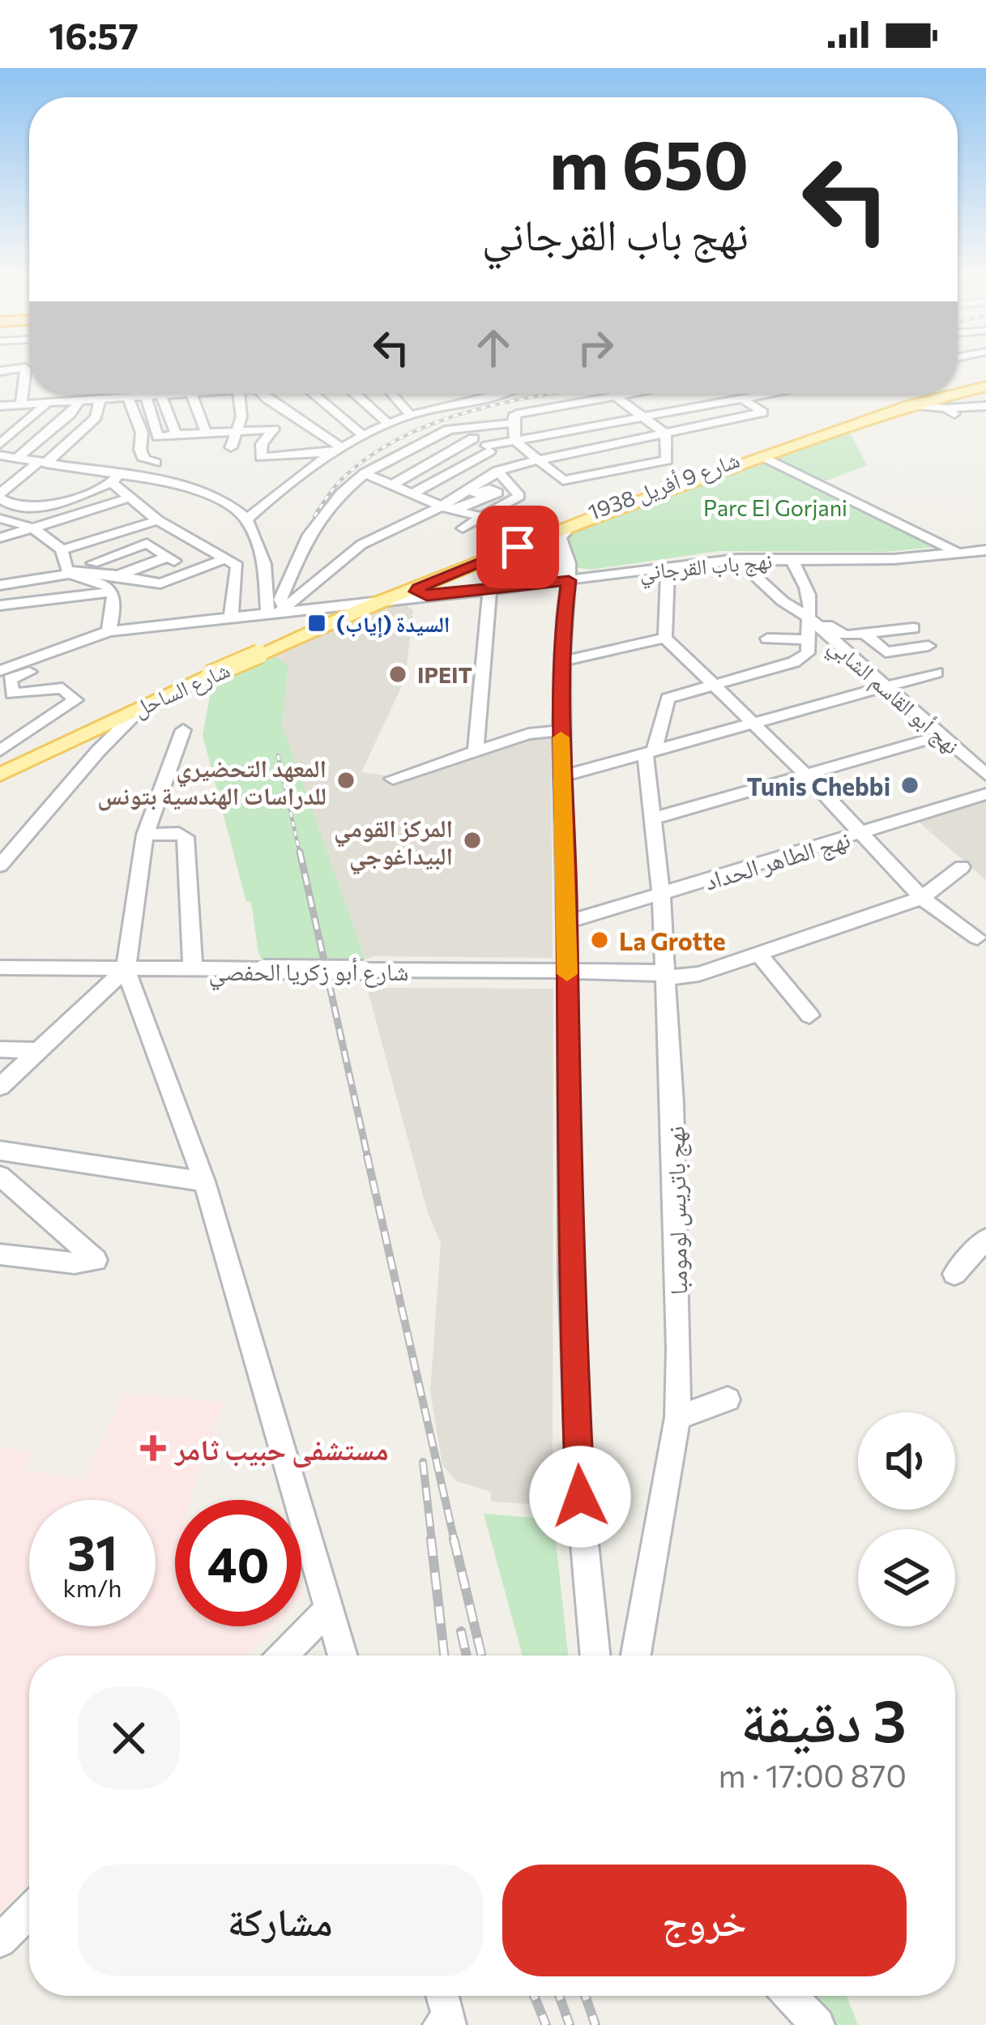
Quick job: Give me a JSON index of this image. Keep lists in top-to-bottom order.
{
  "streets": {
    "main road": ["شارع 9 أفريل 1938", "شارع الساحل"],
    "street": [
      "نهج باب القرجاني",
      "نهج أبو القاسم الشابي",
      "نهج الطاهر الحداد",
      "شارع أبو زكريا الحفصي",
      "نهج باتريس لومومبا"
    ]
  },
  "crossings": [
    ["شارع 9 أفريل 1938", "نهج باب القرجاني"],
    ["شارع 9 أفريل 1938", "شارع الساحل"],
    ["نهج باب القرجاني", "نهج أبو القاسم الشابي"],
    ["نهج الطاهر الحداد", "نهج باتريس لومومبا"],
    ["شارع أبو زكريا الحفصي", "نهج باتريس لومومبا"]
  ],
  "parks": ["Parc El Gorjani"],
  "places": {
    "transit": ["السيدة (إياب)"],
    "other": [
      "IPEIT",
      "المعهد التحضيري للدراسات الهندسية بتونس",
      "Tunis Chebbi",
      "المركز القومي البيداغوجي",
      "La Grotte"
    ],
    "health": ["مستشفى حبيب ثامر"]
  },
  "page": {
    "status": "16:57",
    "turn": ["650 m", "نهج باب القرجاني"],
    "speed": "31 km/h",
    "limit": "40",
    "heading": ["3 دقيقة", "870 m · 17:00"],
    "buttons": ["خروج", "مشاركة"]
  }
}
